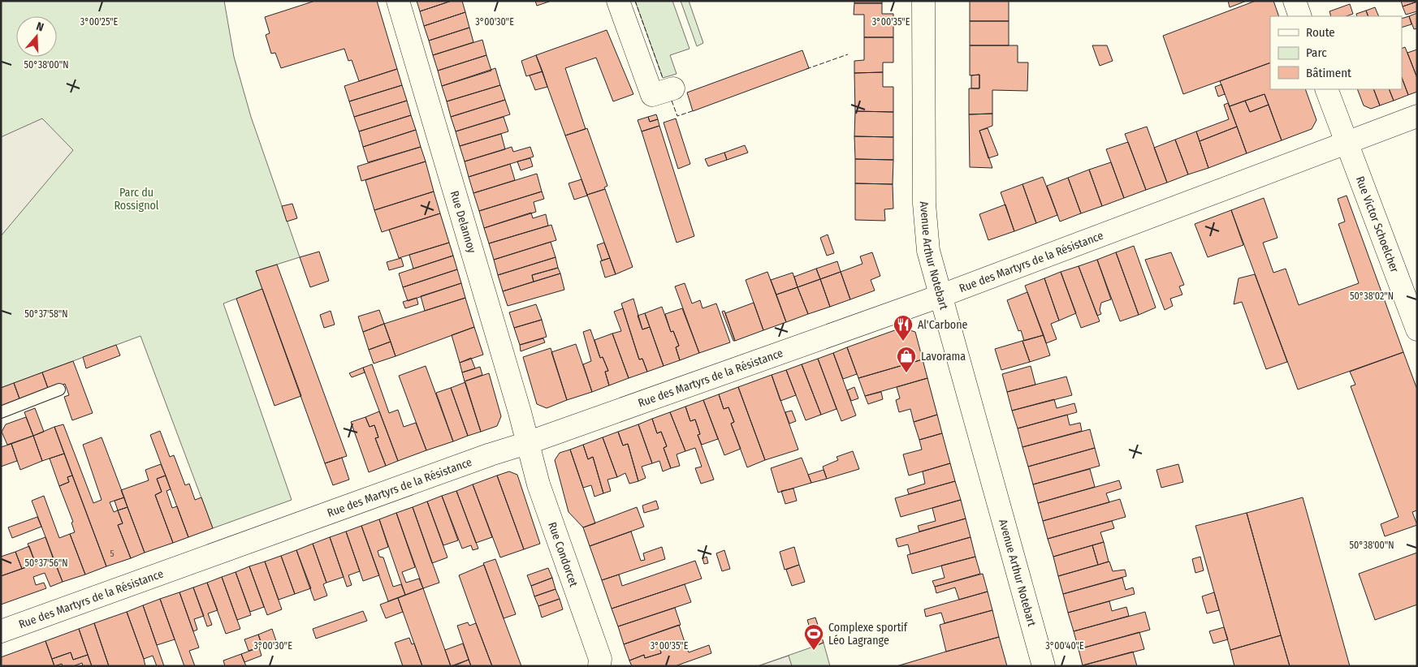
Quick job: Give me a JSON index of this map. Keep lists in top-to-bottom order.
{
  "streets": {
    "street": [
      "Rue Delannoy",
      "Rue Victor Schoelcher",
      "Avenue Arthur Notebart",
      "Rue des Martyrs de la Résistance",
      "Rue Condorcet"
    ]
  },
  "crossings": [
    ["Rue Delannoy", "Rue des Martyrs de la Résistance"],
    ["Rue Delannoy", "Rue Condorcet"],
    ["Rue Victor Schoelcher", "Rue des Martyrs de la Résistance"],
    ["Avenue Arthur Notebart", "Rue des Martyrs de la Résistance"],
    ["Rue des Martyrs de la Résistance", "Rue Condorcet"]
  ],
  "parks": ["Parc du Rossignol"],
  "places": {
    "restaurant": ["Al'Carbone"],
    "shop": ["Lavorama"],
    "sports": ["Complexe sportif Léo Lagrange"]
  },
  "house_numbers": ["5"],
  "legend": ["Route", "Parc", "Bâtiment"],
  "north": "top",
  "coordinates": [
    "3°00'25\"E",
    "3°00'30\"E",
    "3°00'35\"E",
    "50°38'00\"N",
    "50°38'02\"N",
    "50°37'58\"N",
    "50°37'56\"N",
    "3°00'40\"E"
  ]
}
